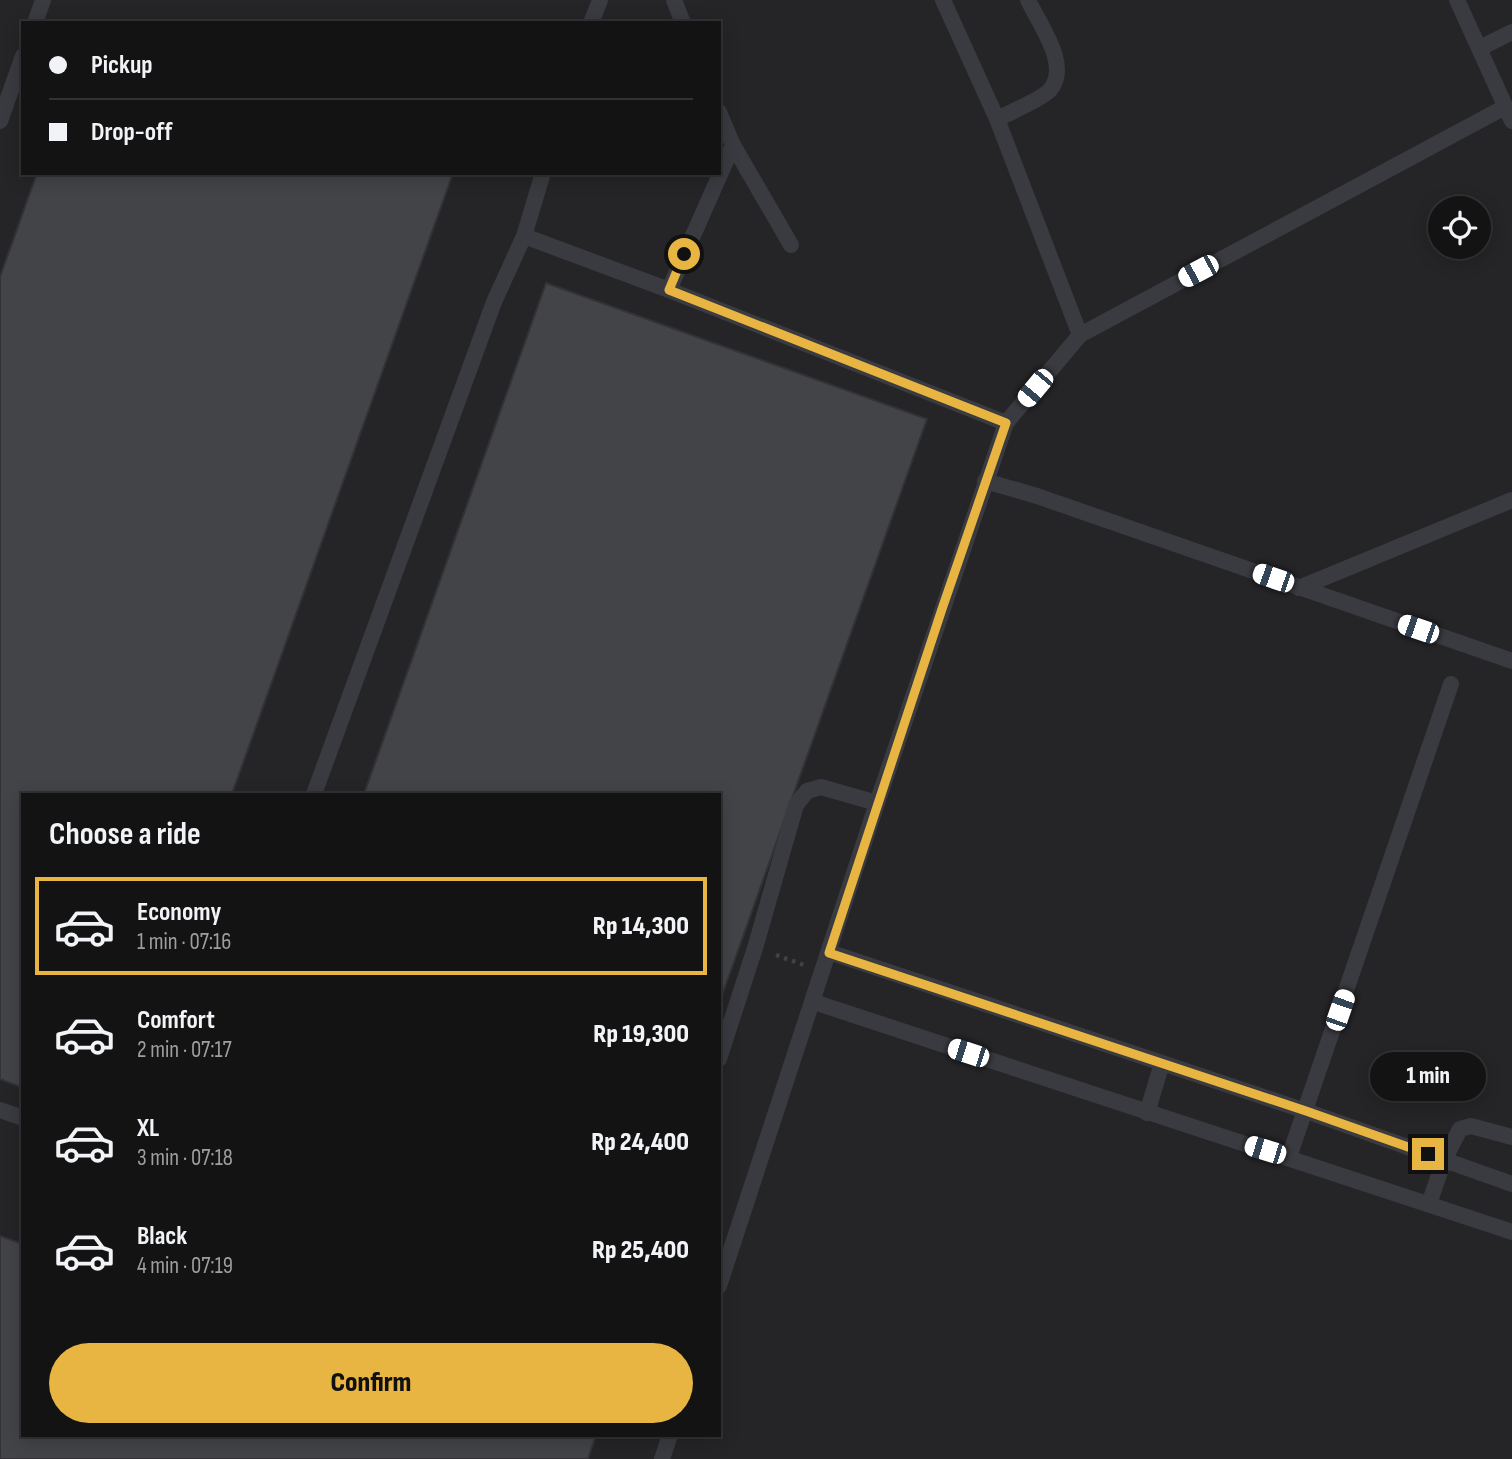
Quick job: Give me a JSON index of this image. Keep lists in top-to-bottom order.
{
  "page": {
    "banner": ["Pickup", "Drop-off"],
    "heading": "Choose a ride",
    "list": [
      {
        "name": "Economy",
        "note": "1 min · 07:16",
        "value": "Rp 14,300"
      },
      {
        "name": "Comfort",
        "note": "2 min · 07:17",
        "value": "Rp 19,300"
      },
      {
        "name": "XL",
        "note": "3 min · 07:18",
        "value": "Rp 24,400"
      },
      {
        "name": "Black",
        "note": "4 min · 07:19",
        "value": "Rp 25,400"
      }
    ],
    "bubble": "1 min",
    "buttons": "Confirm"
  }
}
